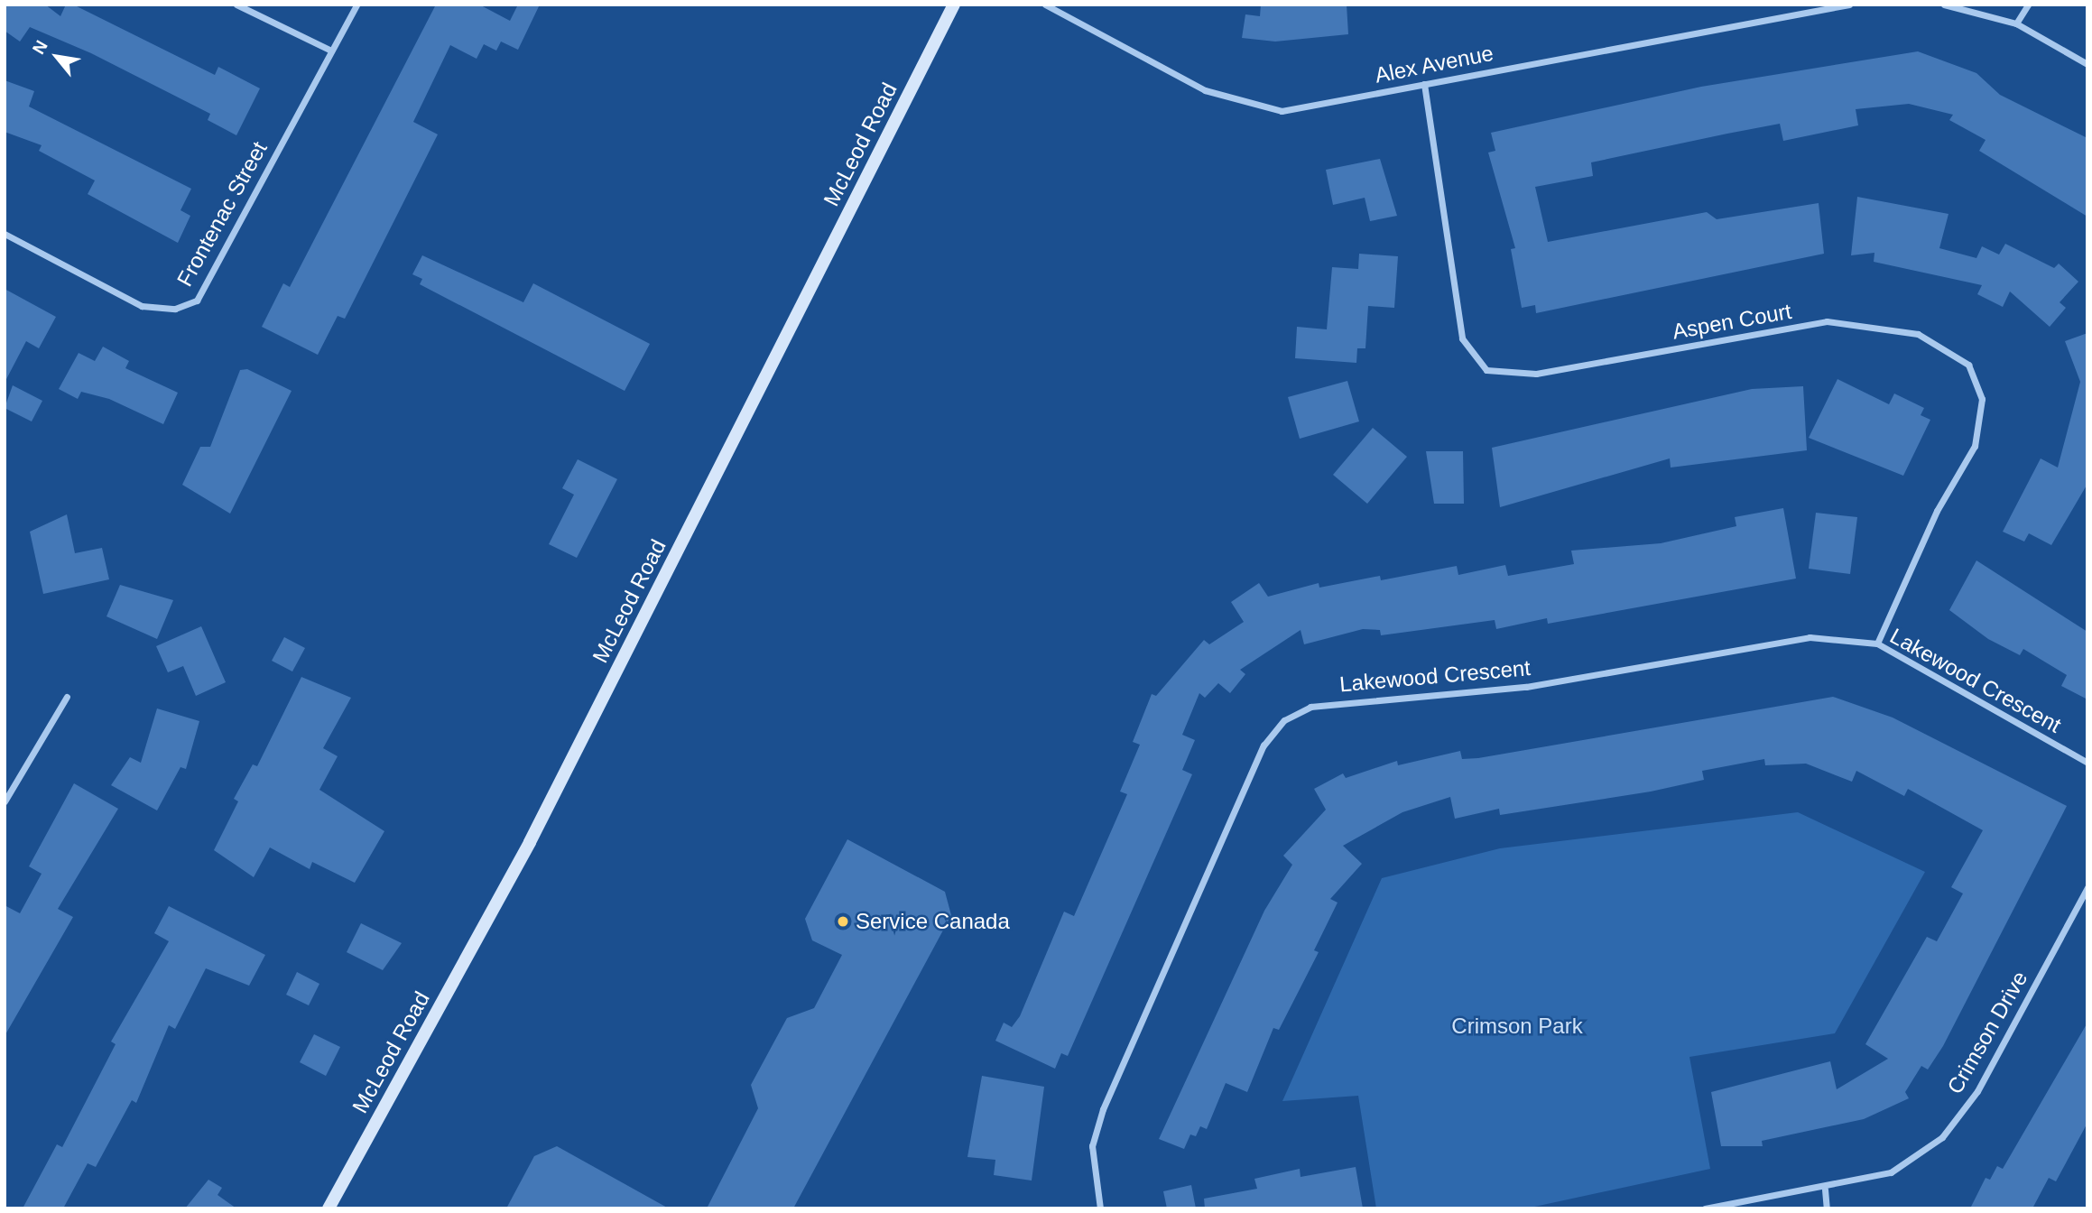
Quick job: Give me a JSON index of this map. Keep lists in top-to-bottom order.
{
  "streets": {
    "main road": ["McLeod Road"],
    "street": [
      "Alex Avenue",
      "Frontenac Street",
      "Aspen Court",
      "Lakewood Crescent",
      "Crimson Drive"
    ]
  },
  "crossings": [
    ["Alex Avenue", "Aspen Court"],
    ["Aspen Court", "Lakewood Crescent"]
  ],
  "parks": ["Crimson Park"],
  "places": ["Service Canada"],
  "north": "top left"
}
